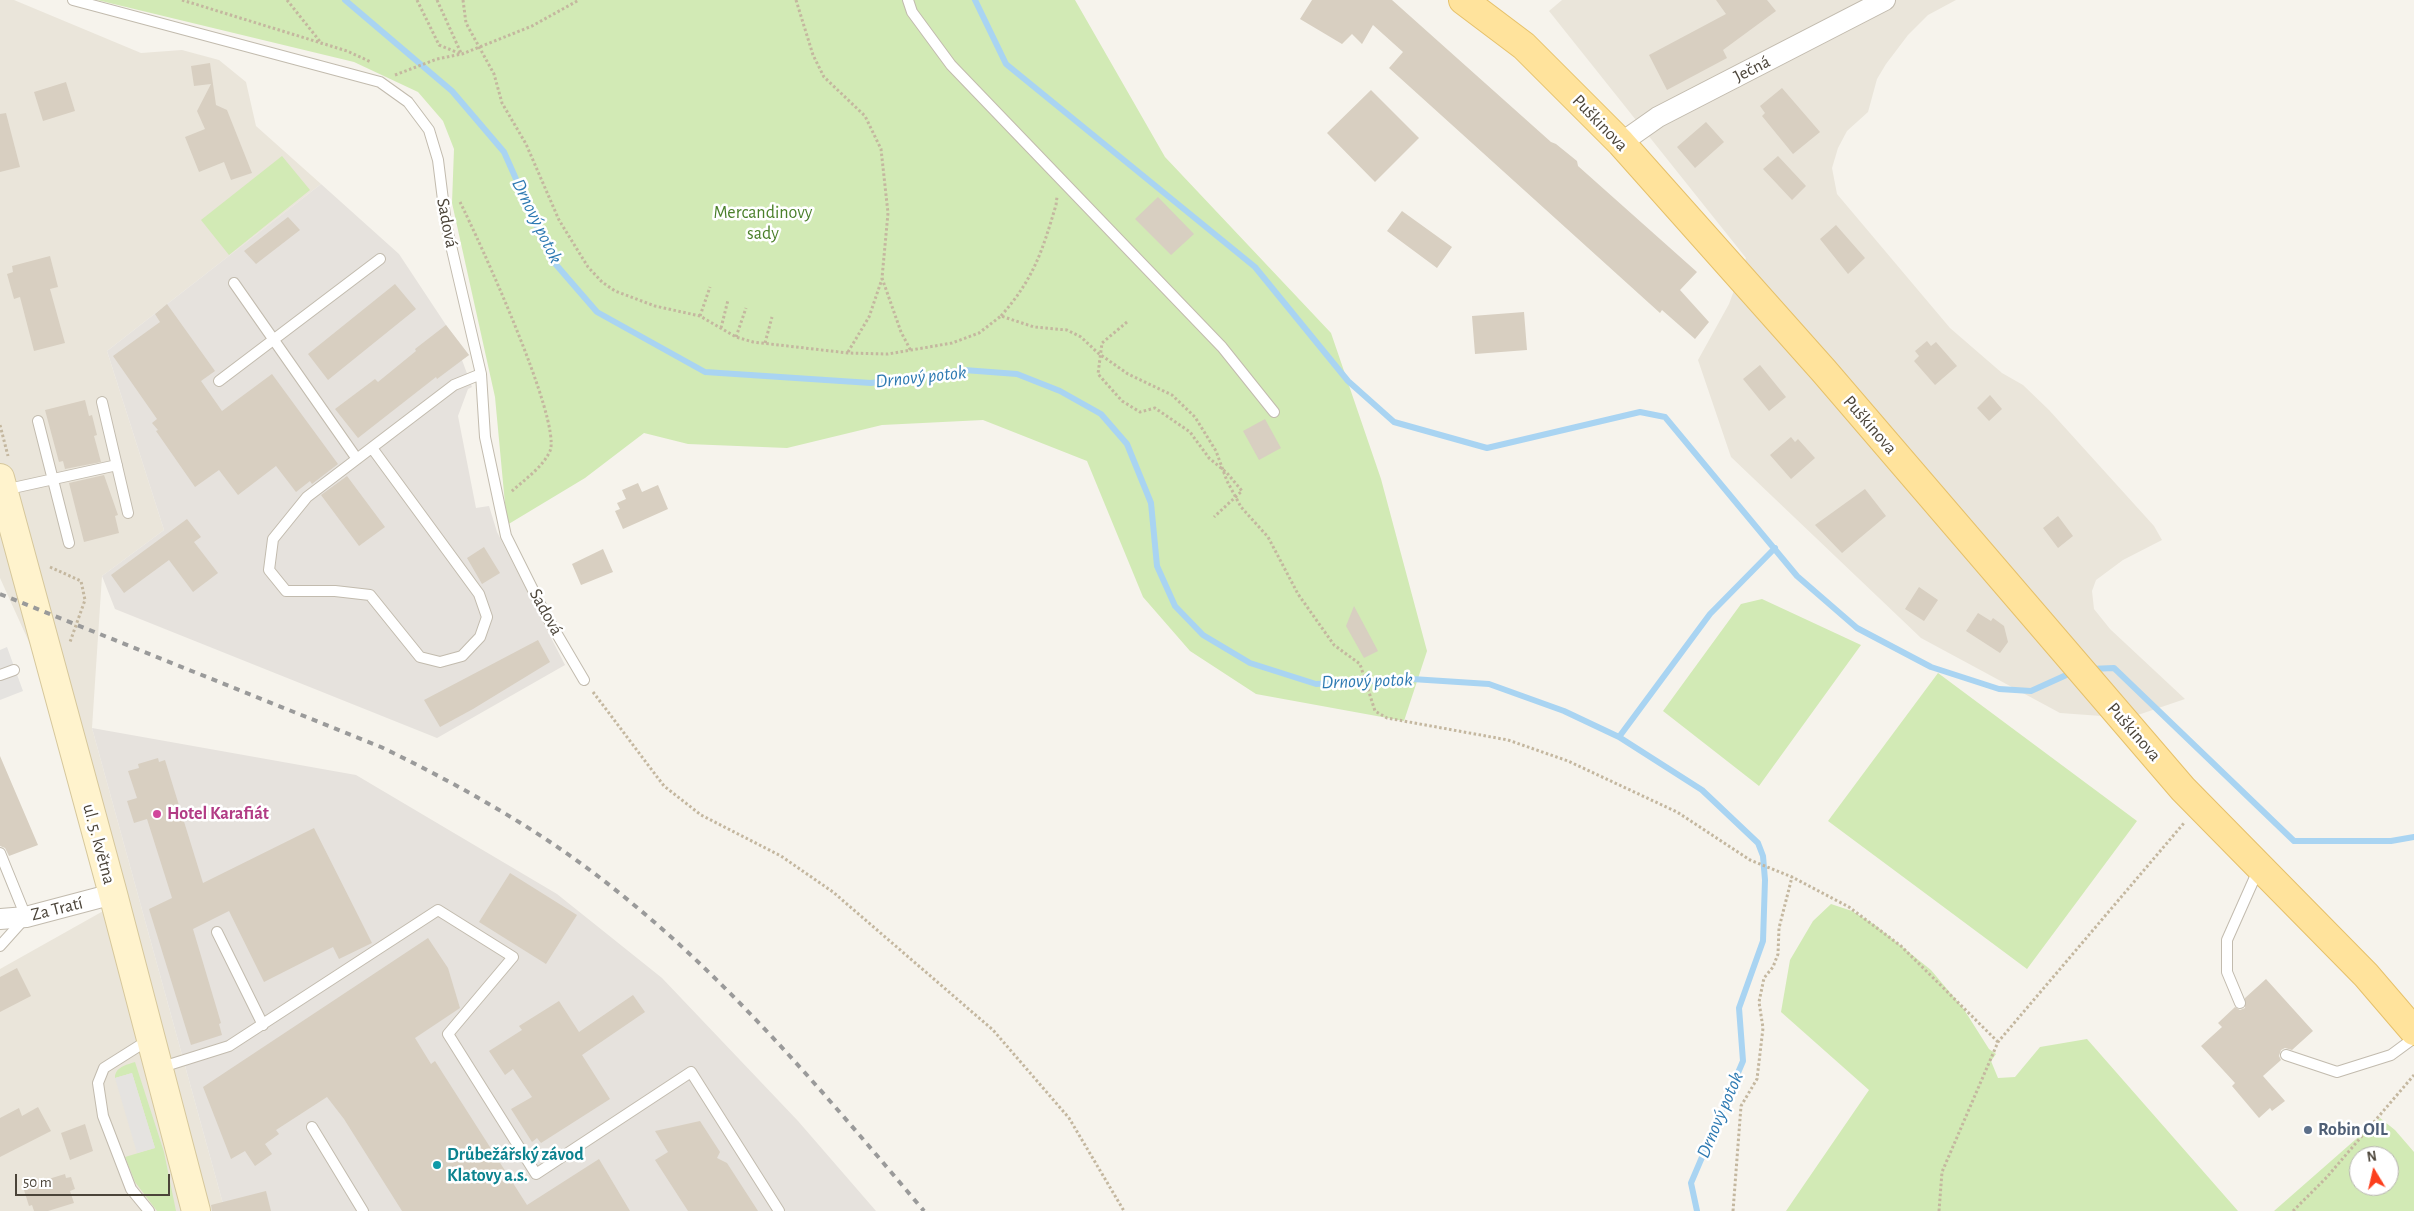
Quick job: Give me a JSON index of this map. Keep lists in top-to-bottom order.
{
  "streets": {
    "main road": ["Puškinova"],
    "street": ["Ječná", "ul. 5. května", "Za Tratí"],
    "lane": ["Sadová"]
  },
  "crossings": [
    ["Ječná", "Puškinova"],
    ["ul. 5. května", "Za Tratí"]
  ],
  "water": ["Drnový potok"],
  "parks": ["Mercandinovy sady"],
  "places": ["Hotel Karafiát", "Robin OIL", "Drůbežářský závod Klatovy a.s."],
  "scale_bar": "50 m",
  "north": "top"
}
